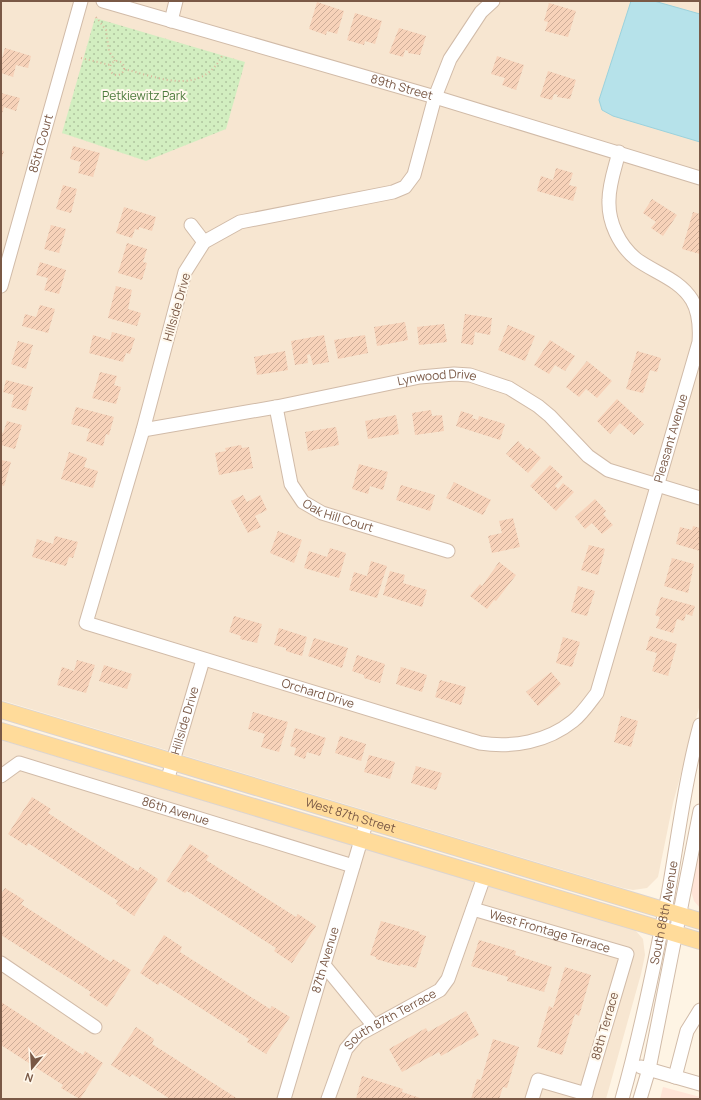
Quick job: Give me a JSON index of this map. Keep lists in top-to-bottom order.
{
  "streets": {
    "main road": ["West 87th Street"],
    "street": [
      "89th Street",
      "85th Court",
      "Hillside Drive",
      "Lynwood Drive",
      "Pleasant Avenue",
      "Oak Hill Court",
      "Orchard Drive",
      "86th Avenue",
      "South 88th Avenue",
      "West Frontage Terrace",
      "87th Avenue",
      "South 87th Terrace",
      "88th Terrace"
    ]
  },
  "crossings": [
    ["89th Street", "Hillside Drive"],
    ["89th Street", "Pleasant Avenue"],
    ["Hillside Drive", "Lynwood Drive"],
    ["Hillside Drive", "Orchard Drive"],
    ["Hillside Drive", "West 87th Street"],
    ["Lynwood Drive", "Pleasant Avenue"],
    ["Lynwood Drive", "Oak Hill Court"],
    ["Pleasant Avenue", "Orchard Drive"],
    ["86th Avenue", "87th Avenue"],
    ["West 87th Street", "South 88th Avenue"],
    ["West 87th Street", "87th Avenue"],
    ["West 87th Street", "South 87th Terrace"],
    ["West Frontage Terrace", "South 87th Terrace"],
    ["West Frontage Terrace", "88th Terrace"]
  ],
  "parks": ["Petkiewitz Park"],
  "north": "bottom"
}
